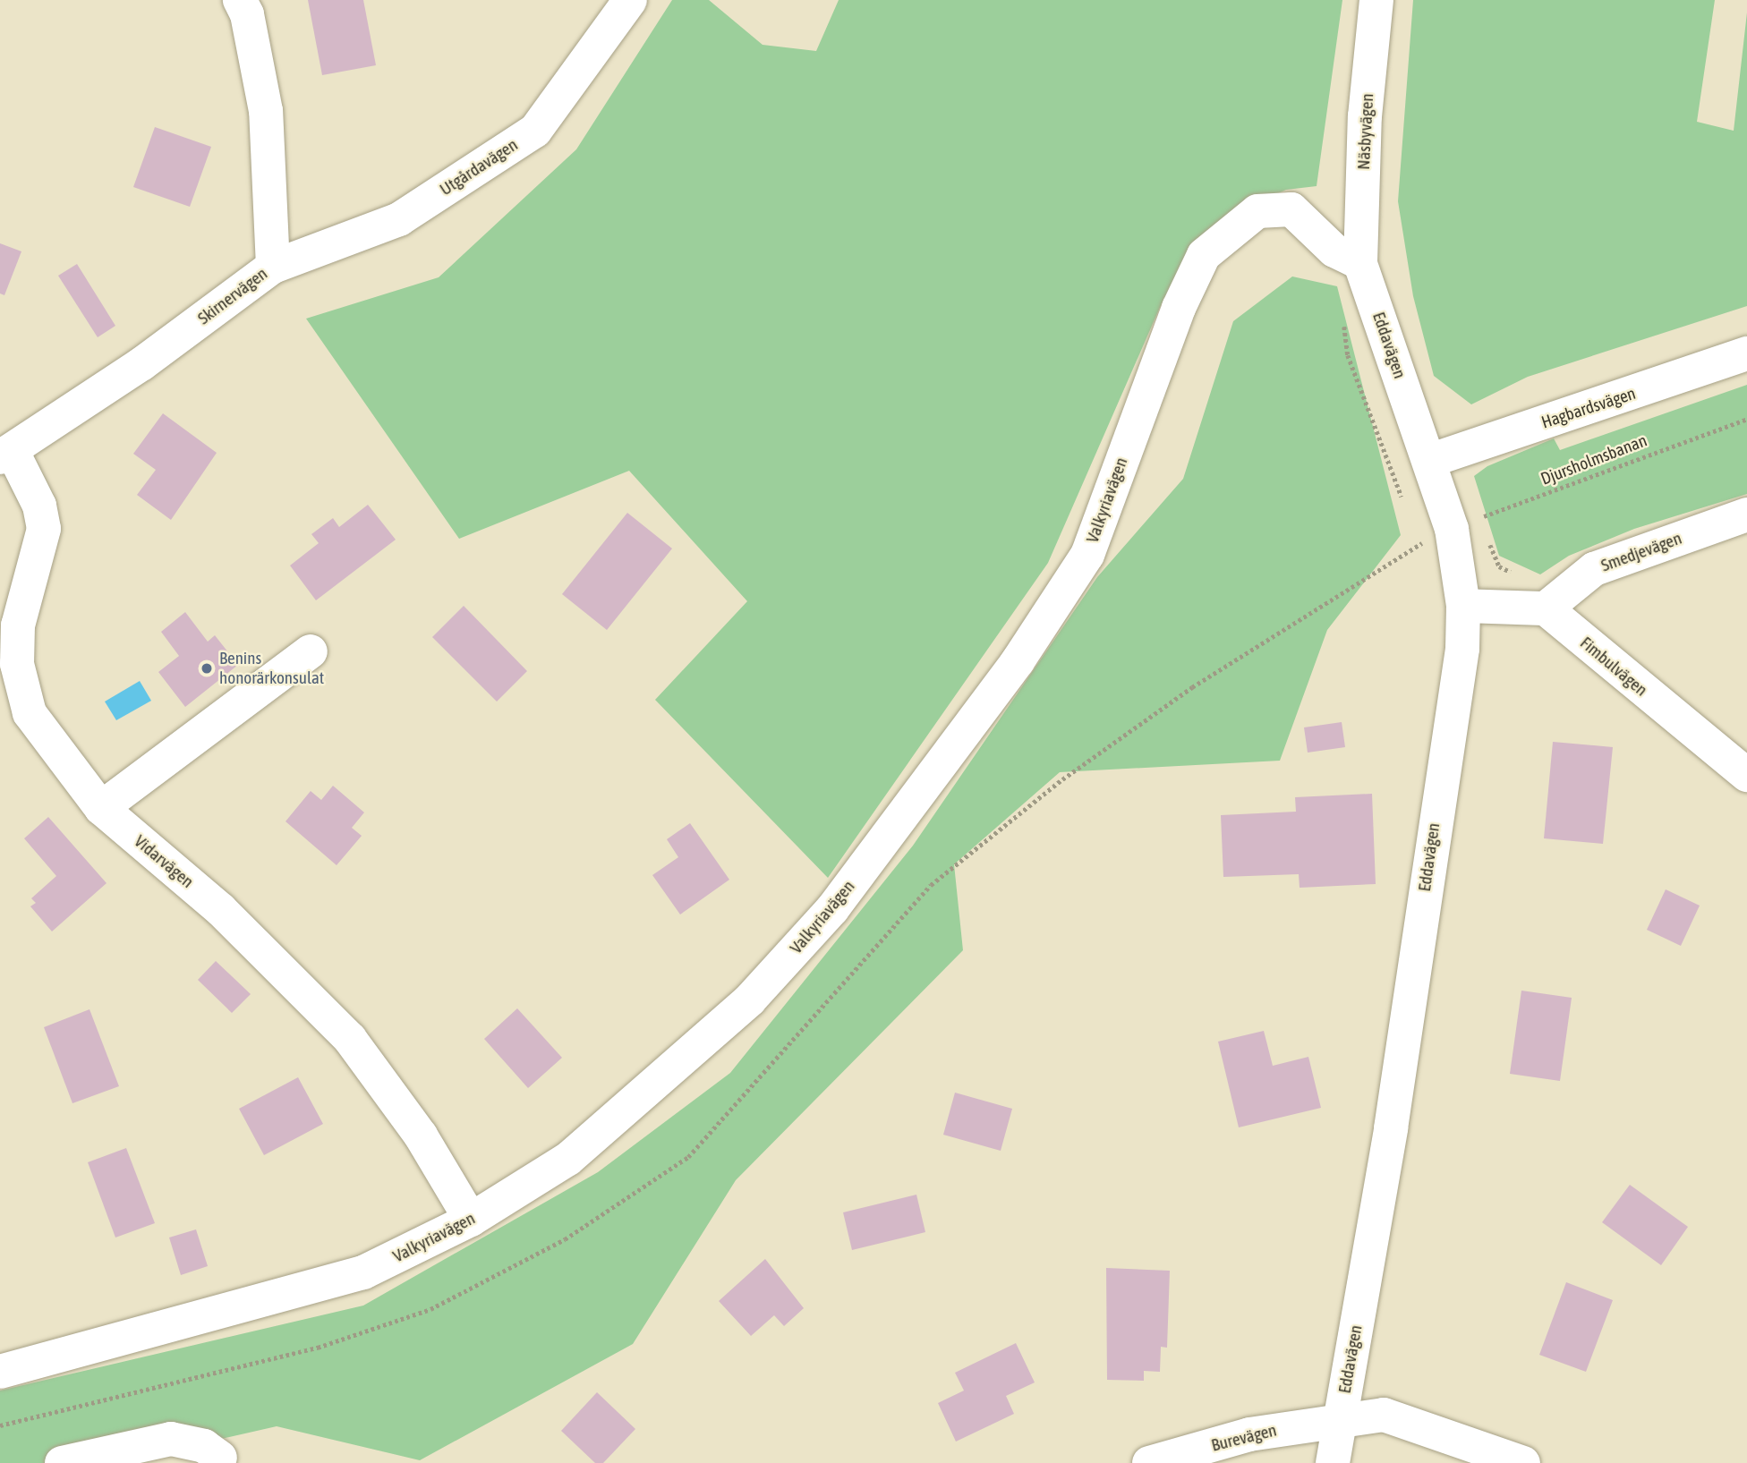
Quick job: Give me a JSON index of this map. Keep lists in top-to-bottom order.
{
  "streets": {
    "street": [
      "Näsbyvägen",
      "Utgårdavägen",
      "Skirnervägen",
      "Eddavägen",
      "Hagbardsvägen",
      "Valkyriavägen",
      "Smedjevägen",
      "Fimbulvägen",
      "Vidarvägen",
      "Burevägen"
    ],
    "path": ["Djursholmsbanan"]
  },
  "crossings": [
    ["Näsbyvägen", "Eddavägen"],
    ["Näsbyvägen", "Valkyriavägen"],
    ["Utgårdavägen", "Skirnervägen"],
    ["Skirnervägen", "Vidarvägen"],
    ["Eddavägen", "Hagbardsvägen"],
    ["Eddavägen", "Valkyriavägen"],
    ["Eddavägen", "Burevägen"],
    ["Valkyriavägen", "Vidarvägen"],
    ["Smedjevägen", "Fimbulvägen"]
  ],
  "places": ["Benins honorärkonsulat"]
}
